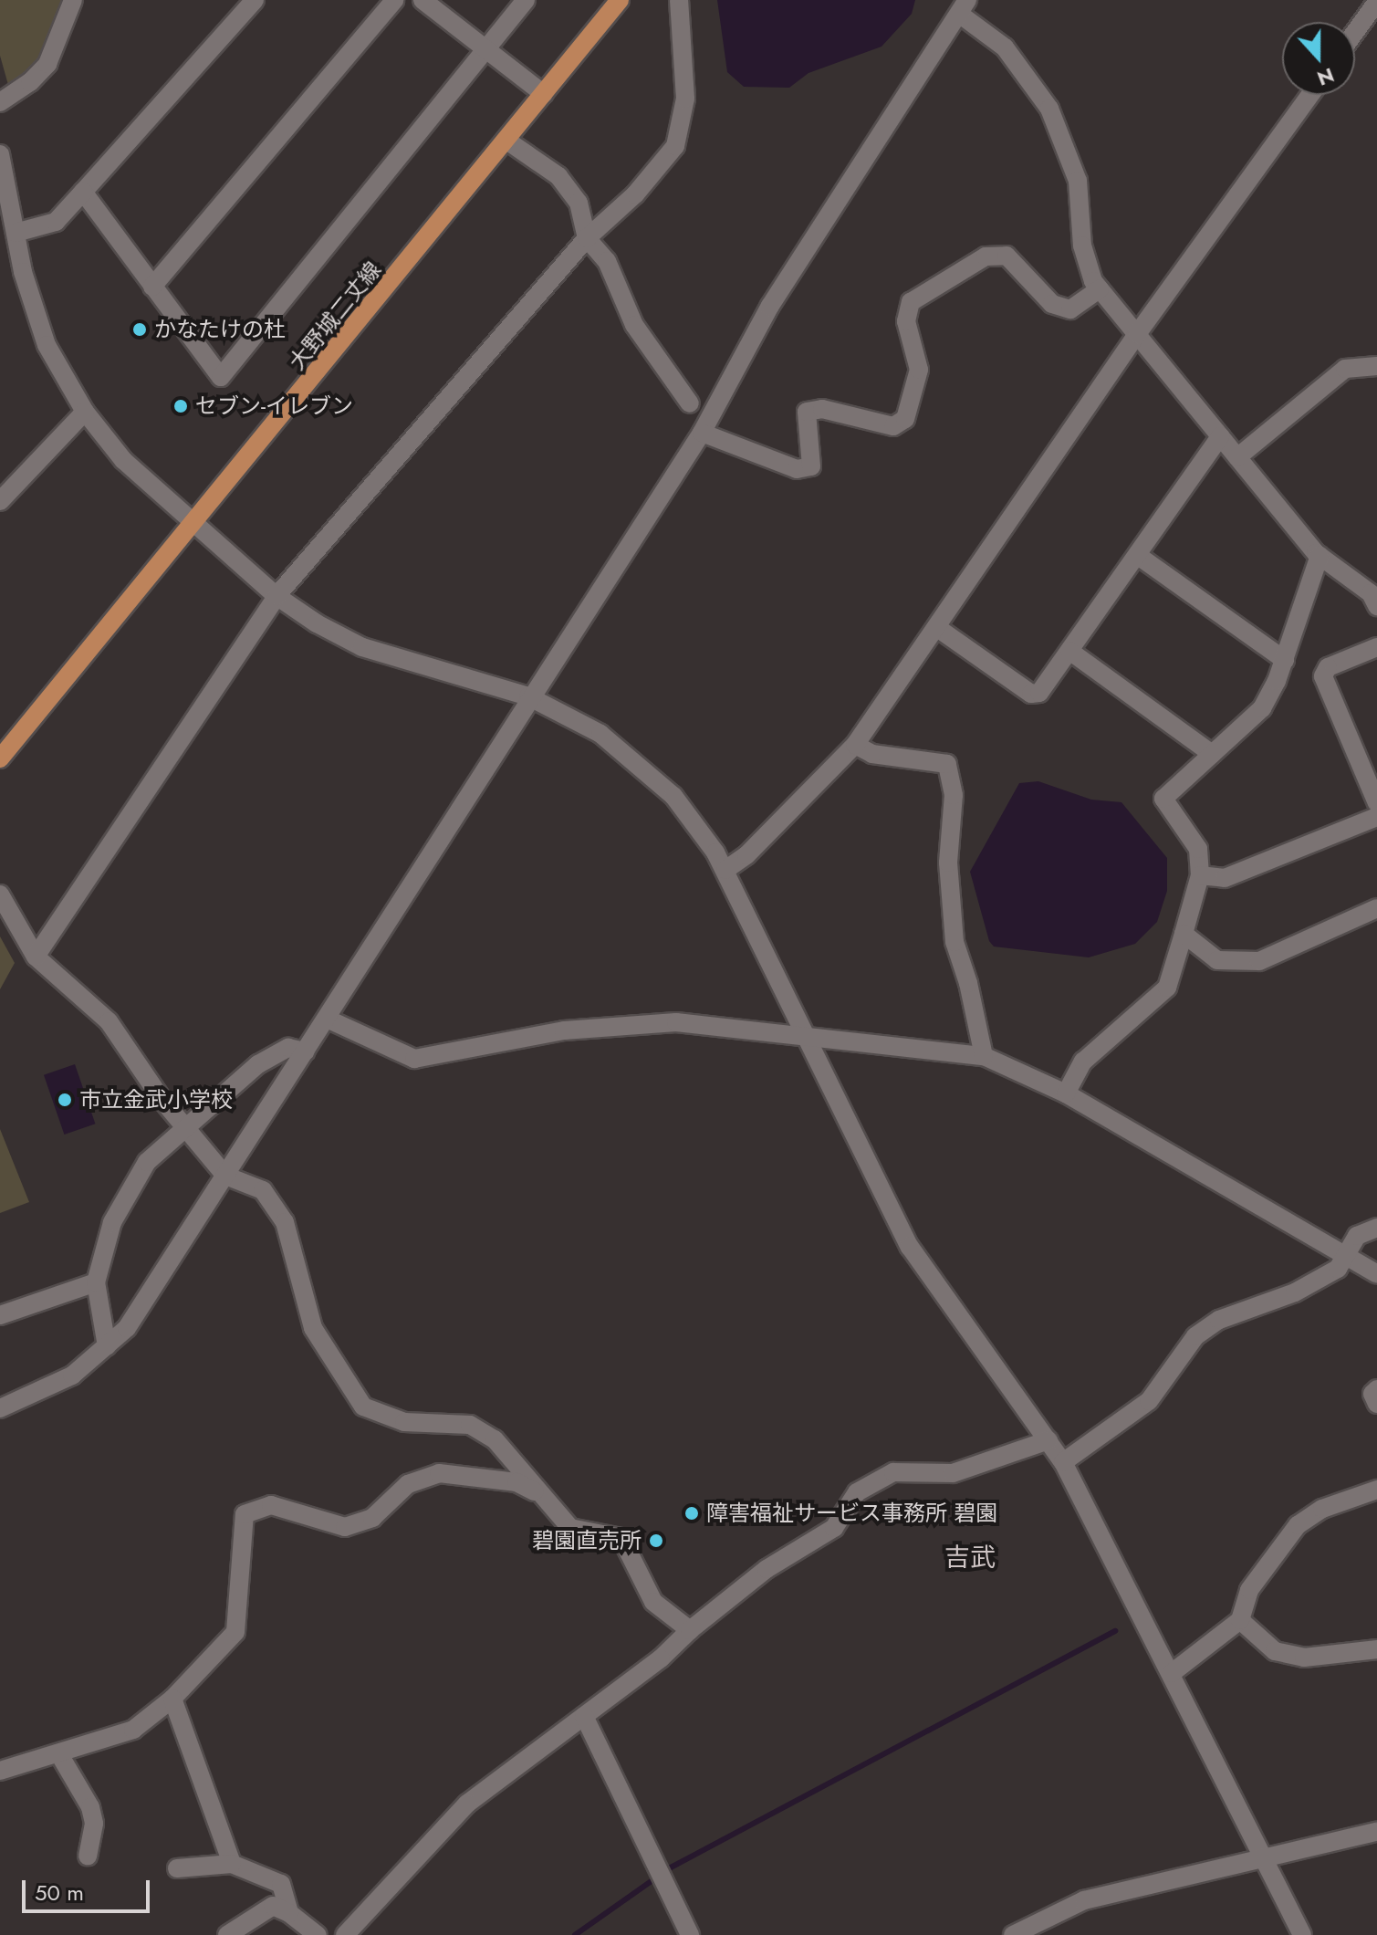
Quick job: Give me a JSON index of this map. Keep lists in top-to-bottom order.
{
  "streets": {
    "main road": ["大野城二丈線"]
  },
  "districts": ["吉武"],
  "places": [
    "かなたけの杜",
    "セブン-イレブン",
    "市立金武小学校",
    "障害福祉サービス事務所 碧園",
    "碧園直売所"
  ],
  "scale_bar": "50 m",
  "north": "bottom"
}
